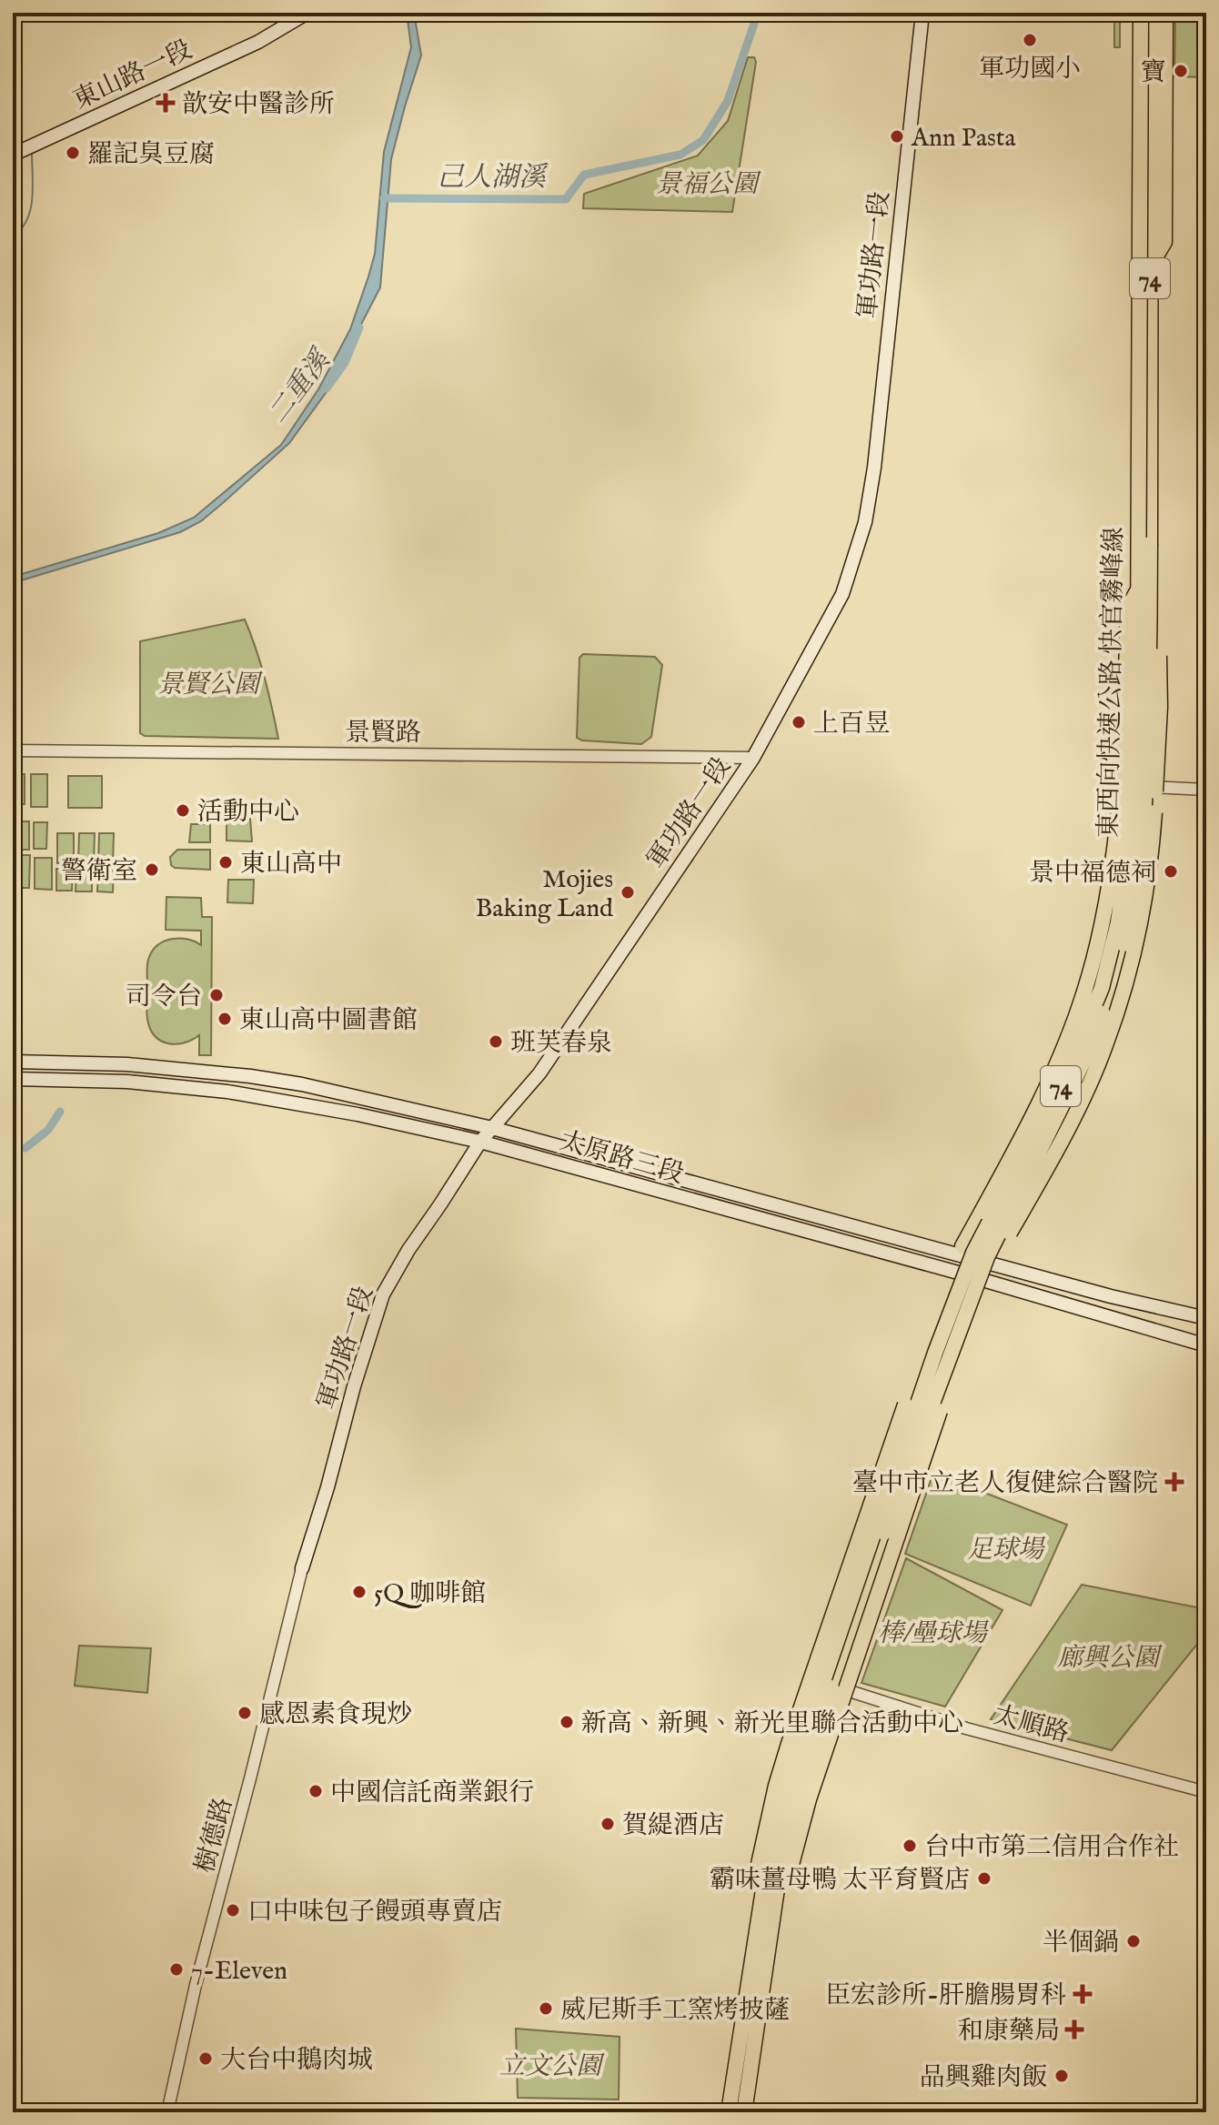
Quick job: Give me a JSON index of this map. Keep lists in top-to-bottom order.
{
  "streets": {
    "highway": ["74", "東西向快速公路 快官霧峰線"],
    "main road": ["東山路一段", "軍功路一段", "太原路三段"],
    "street": ["景賢路", "太順路", "樹德路"]
  },
  "crossings": [
    ["軍功路一段", "景賢路"],
    ["軍功路一段", "太原路三段"],
    ["軍功路一段", "樹德路"],
    ["74", "東西向快速公路 快官霧峰線"]
  ],
  "water": ["己人湖溪", "二重溪"],
  "parks": [
    "景福公園",
    "景賢公園",
    "足球場",
    "棒/壘球場",
    "廊興公園",
    "立文公園"
  ],
  "places": {
    "other": [
      "軍功國小",
      "寶",
      "Ann Pasta",
      "羅記臭豆腐",
      "上百昱",
      "活動中心",
      "東山高中",
      "警衛室",
      "景中福德祠",
      "Mojies Baking Land",
      "司令台",
      "東山高中圖書館",
      "班芙春泉",
      "5Q 咖啡館",
      "感恩素食現炒",
      "新高、新興、新光里聯合活動中心",
      "中國信託商業銀行",
      "賀緹酒店",
      "台中市第二信用合作社",
      "霸味薑母鴨 太平育賢店",
      "口中味包子饅頭專賣店",
      "半個鍋",
      "7-Eleven",
      "威尼斯手工窯烤披薩",
      "大台中鵝肉城",
      "品興雞肉飯"
    ],
    "health": [
      "歆安中醫診所",
      "臺中市立老人復健綜合醫院",
      "臣宏診所-肝膽腸胃科",
      "和康藥局"
    ]
  }
}
